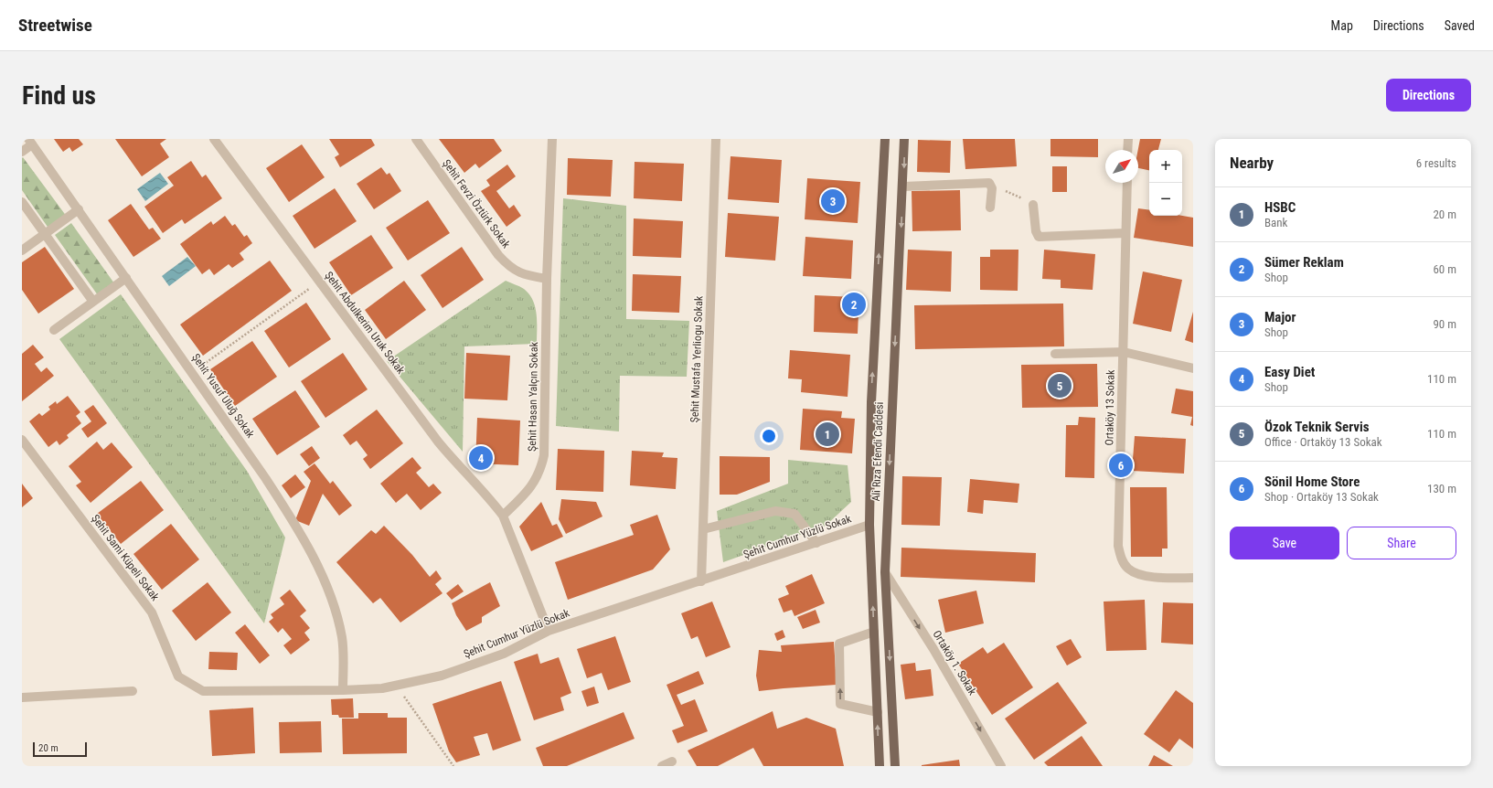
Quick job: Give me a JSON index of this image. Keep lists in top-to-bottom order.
{
  "streets": {
    "main road": ["Ali Rıza Efendi Caddesi"],
    "street": [
      "Şehit Fevzi Öztürk Sokak",
      "Şehit Abdulkerim Uruk Sokak",
      "Şehit Mustafa Yerliogu Sokak",
      "Şehit Yusuf Uluğ Sokak",
      "Şehit Hasan Yalçın Sokak",
      "Ortaköy 13 Sokak",
      "Şehit Cumhur Yüzlü Sokak",
      "Şehit Sami Küpeli Sokak",
      "Ortaköy 1. Sokak"
    ]
  },
  "crossings": [
    ["Şehit Fevzi Öztürk Sokak", "Şehit Hasan Yalçın Sokak"],
    ["Şehit Abdulkerim Uruk Sokak", "Şehit Hasan Yalçın Sokak"],
    ["Şehit Mustafa Yerliogu Sokak", "Şehit Cumhur Yüzlü Sokak"],
    ["Şehit Yusuf Uluğ Sokak", "Şehit Cumhur Yüzlü Sokak"],
    ["Ali Rıza Efendi Caddesi", "Şehit Cumhur Yüzlü Sokak"],
    ["Ali Rıza Efendi Caddesi", "Ortaköy 1. Sokak"],
    ["Şehit Cumhur Yüzlü Sokak", "Şehit Sami Küpeli Sokak"]
  ],
  "one_way": ["Ortaköy 1. Sokak"],
  "scale_bar": "20 m",
  "north": "top right",
  "page": {
    "header": "Streetwise",
    "nav": ["Map", "Directions", "Saved"],
    "buttons": [
      "Directions",
      ["Save", "Share"]
    ],
    "title": "Find us",
    "heading": ["Nearby", "6 results"],
    "map_buttons": ["+", "−"],
    "list": [
      {
        "mark": "1",
        "name": "HSBC",
        "note": "Bank",
        "value": "20 m"
      },
      {
        "mark": "2",
        "name": "Sümer Reklam",
        "note": "Shop",
        "value": "60 m"
      },
      {
        "mark": "3",
        "name": "Major",
        "note": "Shop",
        "value": "90 m"
      },
      {
        "mark": "4",
        "name": "Easy Diet",
        "note": "Shop",
        "value": "110 m"
      },
      {
        "mark": "5",
        "name": "Özok Teknik Servis",
        "note": "Office · Ortaköy 13 Sokak",
        "value": "110 m"
      },
      {
        "mark": "6",
        "name": "Sönil Home Store",
        "note": "Shop · Ortaköy 13 Sokak",
        "value": "130 m"
      }
    ],
    "pins": [
      "3",
      "2",
      "5",
      "1",
      "4",
      "6"
    ],
    "scale": "20 m"
  }
}
